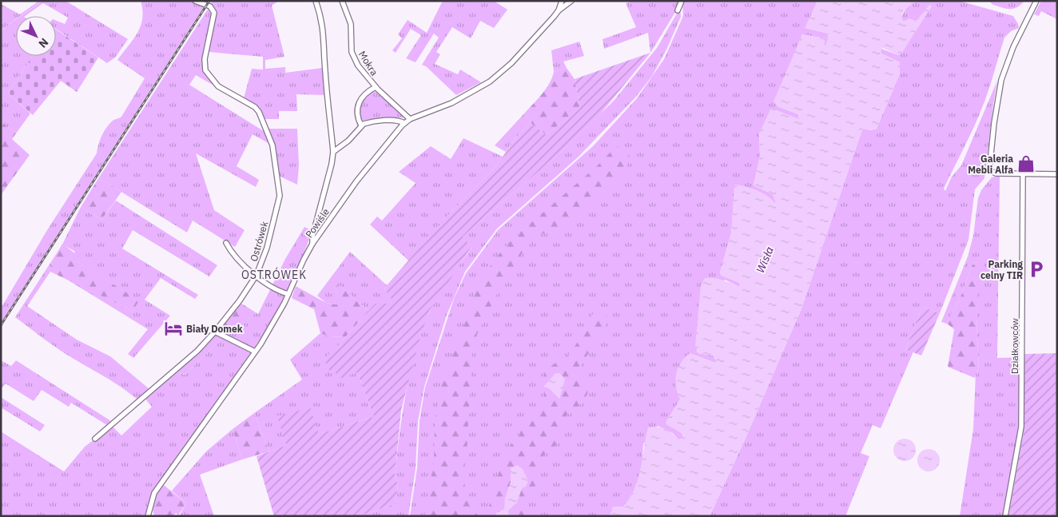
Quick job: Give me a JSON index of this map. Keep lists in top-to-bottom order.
{
  "streets": {
    "street": [
      "Mokra",
      "Powiśle",
      "Ostrówek",
      "Działkowców"
    ]
  },
  "crossings": [
    ["Mokra", "Powiśle"]
  ],
  "districts": ["OSTRÓWEK"],
  "water": ["Wisła"],
  "places": {
    "shop": ["Galeria Mebli Alfa"],
    "parking": ["Parking celny TIR"],
    "hotel": ["Biały Domek"]
  },
  "north": "bottom right"
}
